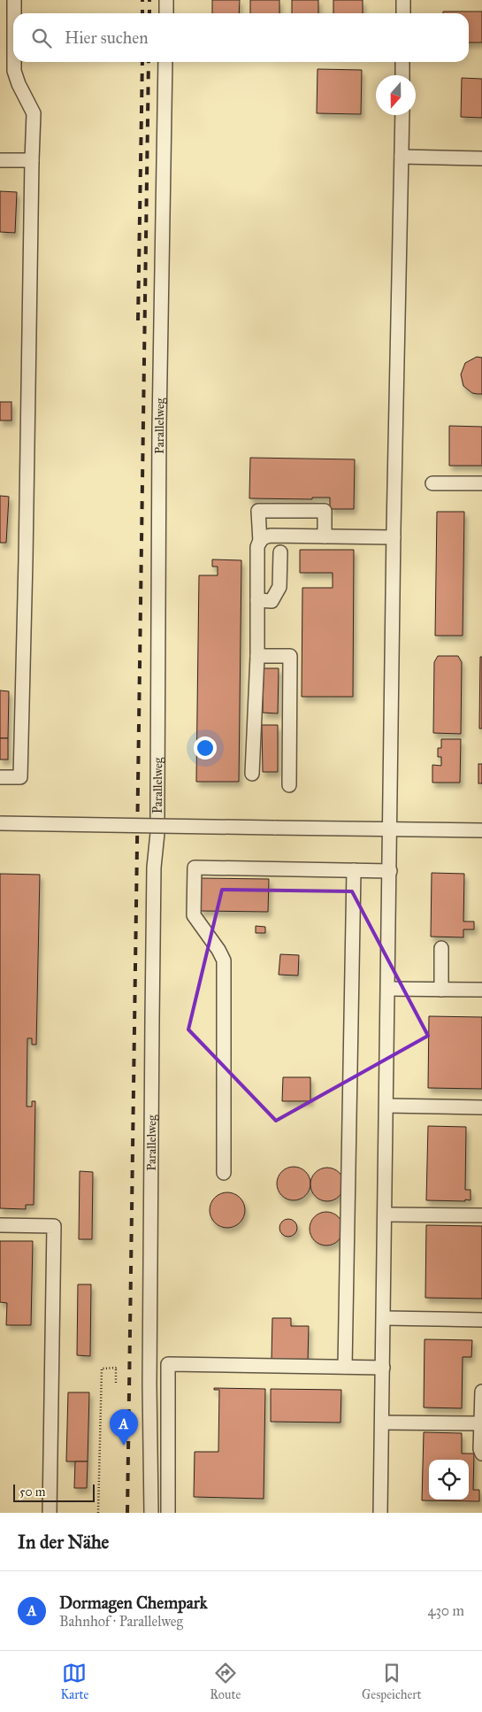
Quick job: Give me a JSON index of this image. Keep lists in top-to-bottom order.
{
  "streets": {
    "street": ["Parallelweg"]
  },
  "scale_bar": "50 m",
  "north": "bottom",
  "page": {
    "search": "Hier suchen",
    "pins": "A",
    "scale": "50 m",
    "heading": "In der Nähe",
    "list": [
      {
        "mark": "A",
        "name": "Dormagen Chempark",
        "note": "Bahnhof · Parallelweg",
        "value": "430 m"
      }
    ],
    "nav": ["Karte", "Route", "Gespeichert"]
  }
}
